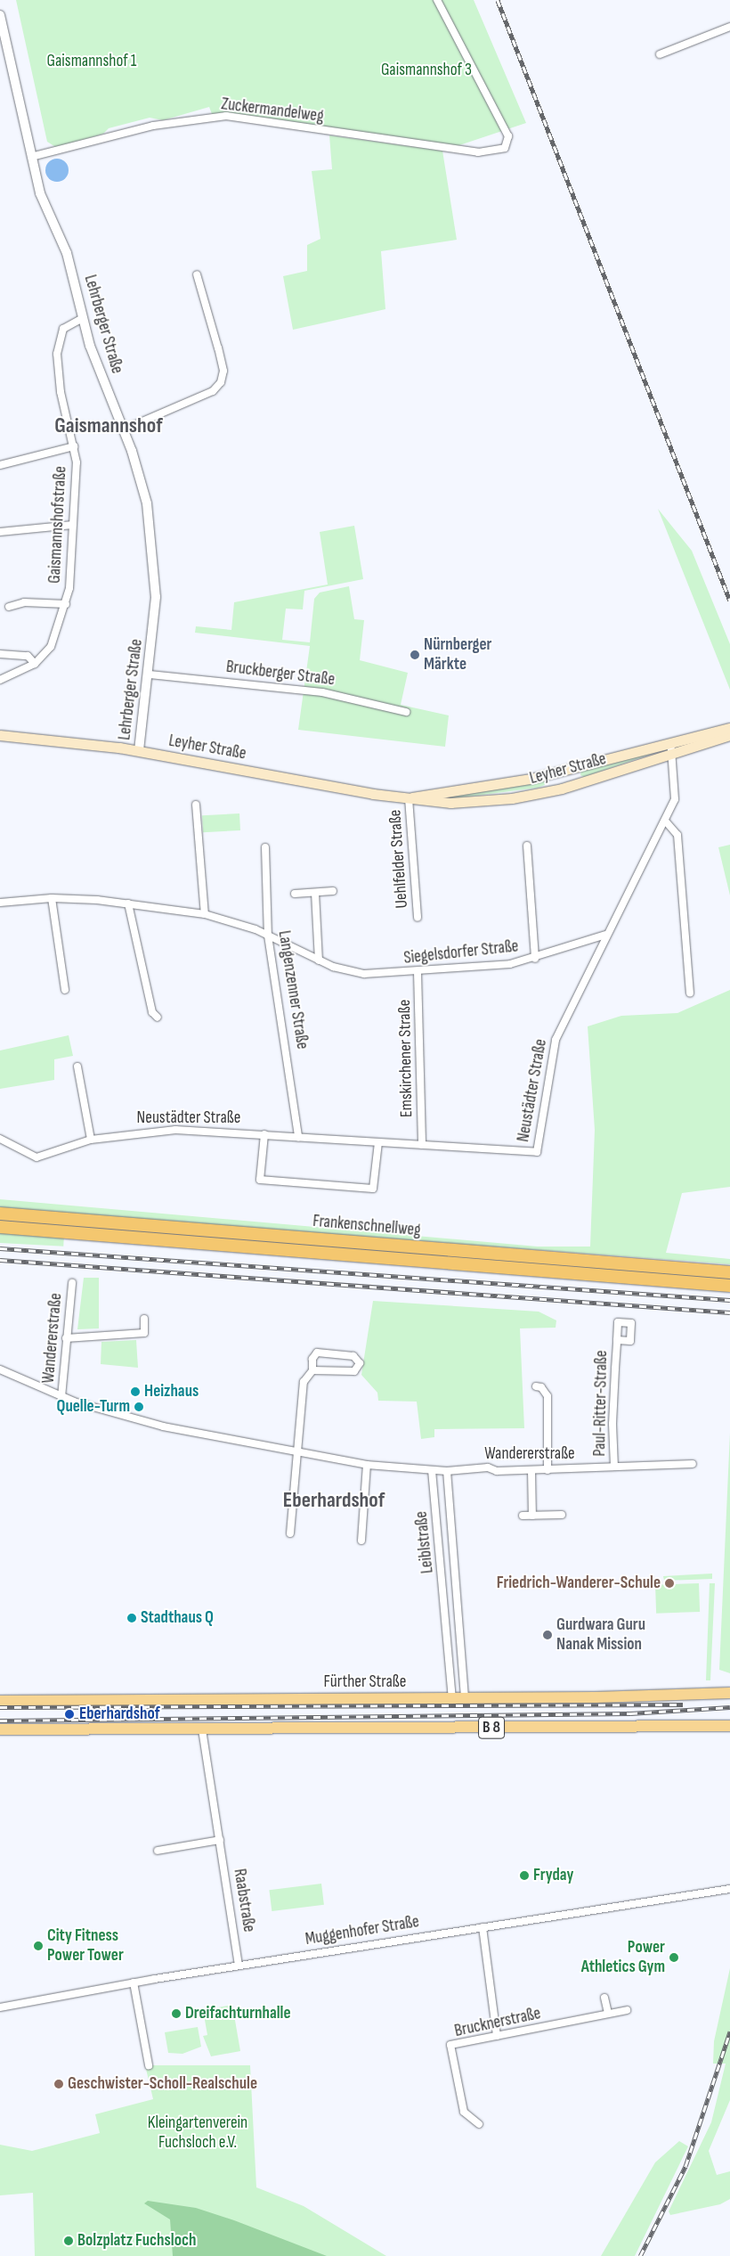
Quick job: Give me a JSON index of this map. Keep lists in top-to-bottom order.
{
  "streets": {
    "highway": ["Frankenschnellweg"],
    "main road": ["Leyher Straße", "Fürther Straße", "B 8"],
    "street": [
      "Zuckermandelweg",
      "Lehrberger Straße",
      "Gaismannshofstraße",
      "Bruckberger Straße",
      "Uehlfelder Straße",
      "Siegelsdorfer Straße",
      "Langenzenner Straße",
      "Emskirchener Straße",
      "Neustädter Straße",
      "Wandererstraße",
      "Paul-Ritter-Straße",
      "Leiblstraße",
      "Raabstraße",
      "Muggenhofer Straße",
      "Brucknerstraße"
    ]
  },
  "crossings": [
    ["Zuckermandelweg", "Lehrberger Straße"],
    ["Lehrberger Straße", "Gaismannshofstraße"],
    ["Lehrberger Straße", "Bruckberger Straße"],
    ["Lehrberger Straße", "Leyher Straße"],
    ["Leyher Straße", "Uehlfelder Straße"],
    ["Leyher Straße", "Neustädter Straße"],
    ["Siegelsdorfer Straße", "Langenzenner Straße"],
    ["Siegelsdorfer Straße", "Emskirchener Straße"],
    ["Siegelsdorfer Straße", "Neustädter Straße"],
    ["Langenzenner Straße", "Neustädter Straße"],
    ["Emskirchener Straße", "Neustädter Straße"],
    ["Wandererstraße", "Paul-Ritter-Straße"],
    ["Wandererstraße", "Leiblstraße"],
    ["Leiblstraße", "Fürther Straße"],
    ["B 8", "Raabstraße"],
    ["Raabstraße", "Muggenhofer Straße"]
  ],
  "districts": ["Gaismannshof", "Eberhardshof"],
  "parks": ["Gaismannshof 1", "Gaismannshof 3", "Kleingartenverein Fuchsloch e.V."],
  "places": [
    "Nürnberger Märkte",
    "Heizhaus",
    "Quelle-Turm",
    "Friedrich-Wanderer-Schule",
    "Stadthaus Q",
    "Gurdwara Guru Nanak Mission",
    "Eberhardshof",
    "Fryday",
    "City Fitness Power Tower",
    "Power Athletics Gym",
    "Dreifachturnhalle",
    "Geschwister-Scholl-Realschule",
    "Bolzplatz Fuchsloch"
  ]
}
